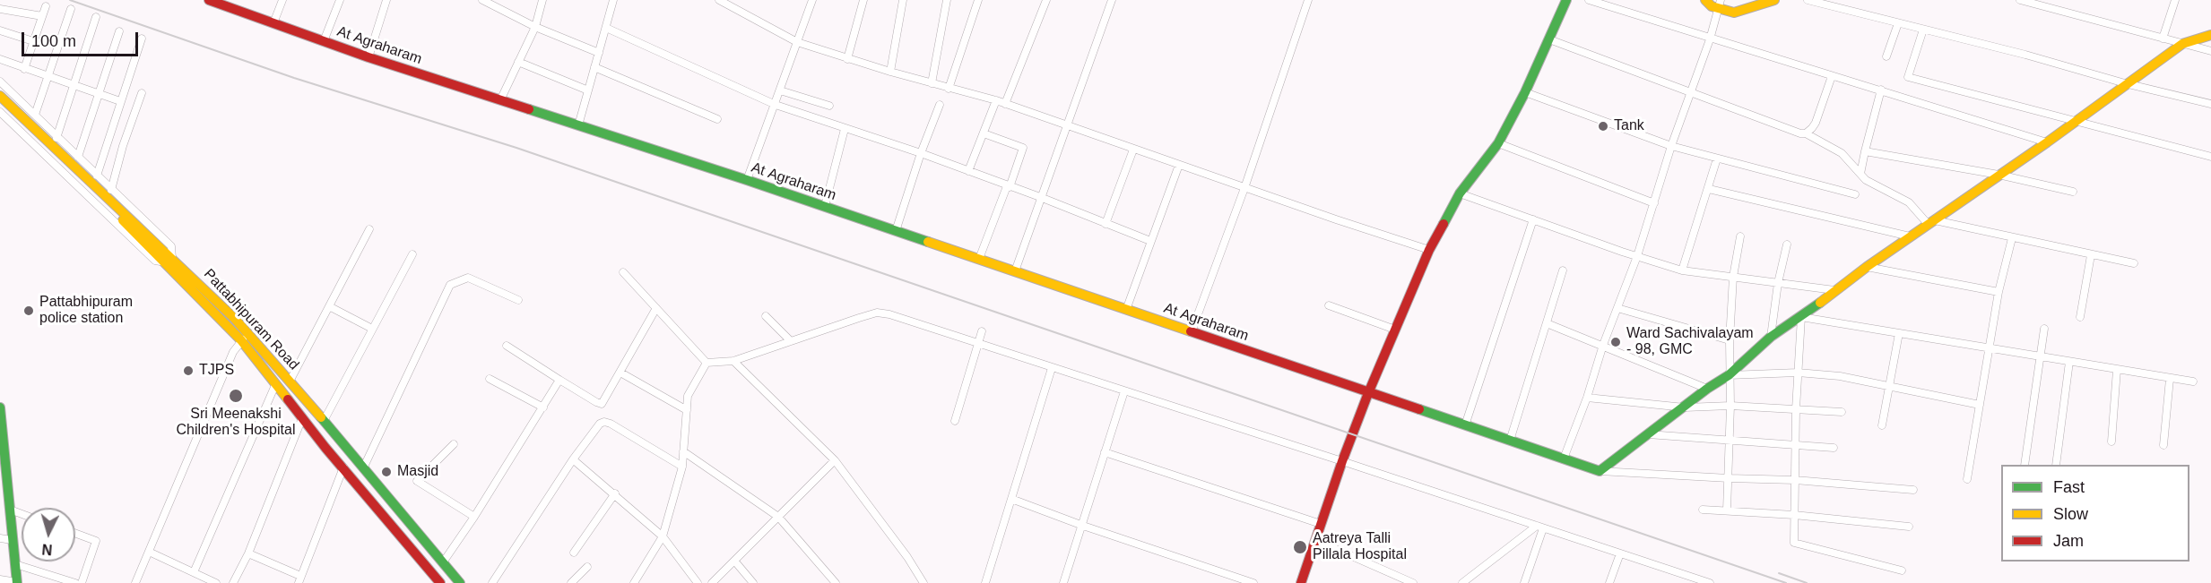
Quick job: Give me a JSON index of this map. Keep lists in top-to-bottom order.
{
  "streets": {
    "street": ["At Agraharam", "Pattabhipuram Road"]
  },
  "places": [
    "Tank",
    "Pattabhipuram police station",
    "Ward Sachivalayam - 98, GMC",
    "TJPS",
    "Sri Meenakshi Children's Hospital",
    "Masjid",
    "Aatreya Talli Pillala Hospital"
  ],
  "legend": ["Fast", "Slow", "Jam"],
  "scale_bar": "100 m",
  "north": "bottom"
}
